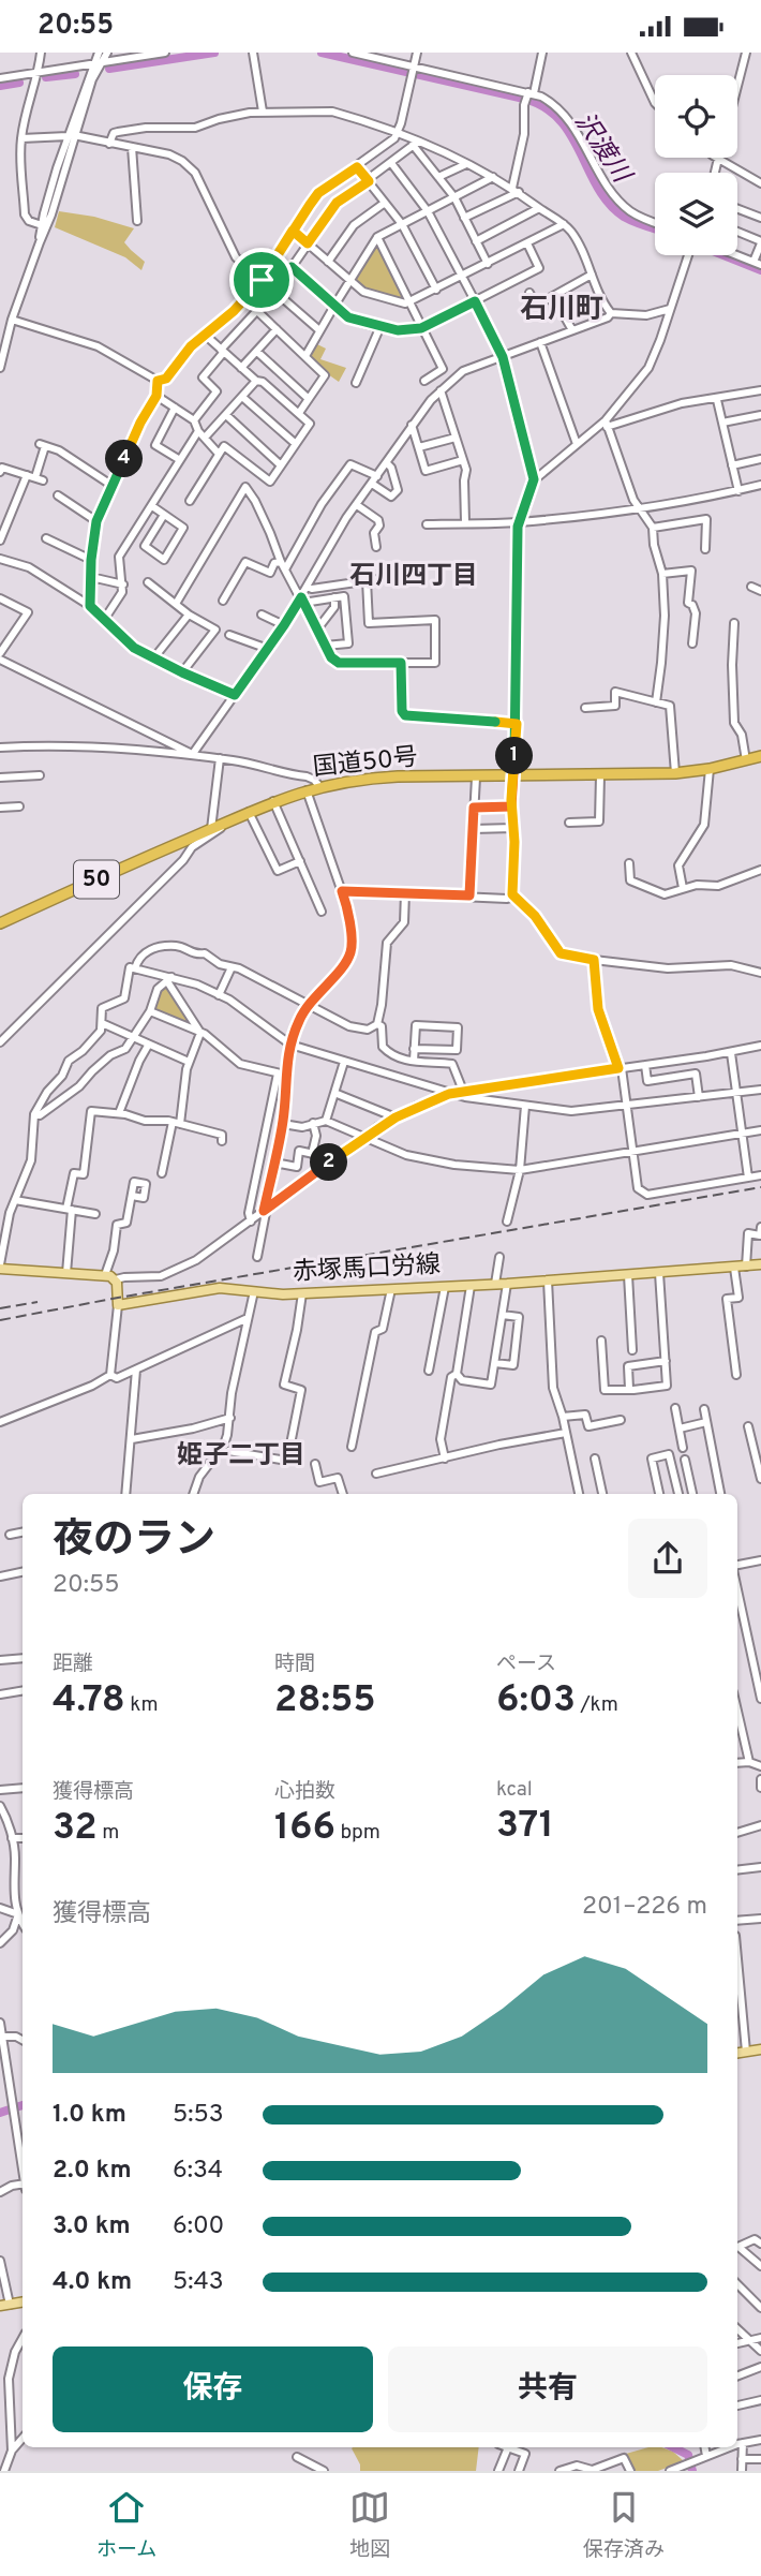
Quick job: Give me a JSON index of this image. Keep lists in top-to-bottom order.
{
  "streets": {
    "highway": ["国道50号", "50"],
    "main road": ["赤塚馬口労線"]
  },
  "districts": ["石川町", "石川四丁目", "姫子二丁目"],
  "water": ["沢渡川"],
  "page": {
    "status": "20:55",
    "pins": ["4", "1", "2"],
    "heading": ["夜のラン", "20:55"],
    "stats": [
      ["距離", "4.78 km"],
      ["時間", "28:55"],
      ["ペース", "6:03 /km"],
      ["獲得標高", "32 m"],
      ["心拍数", "166 bpm"],
      ["kcal", "371"]
    ],
    "chart": ["獲得標高", "201–226 m"],
    "list": [
      {
        "name": "1.0 km",
        "note": "5:53"
      },
      {
        "name": "2.0 km",
        "note": "6:34"
      },
      {
        "name": "3.0 km",
        "note": "6:00"
      },
      {
        "name": "4.0 km",
        "note": "5:43"
      }
    ],
    "buttons": ["保存", "共有"],
    "tabs": ["ホーム", "地図", "保存済み"]
  }
}
